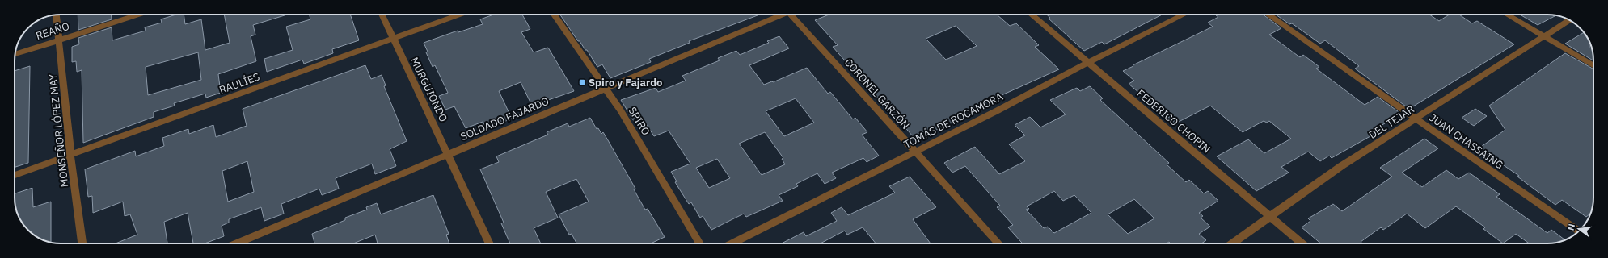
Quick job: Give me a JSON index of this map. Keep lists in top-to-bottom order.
{
  "streets": {
    "street": [
      "REAÑO",
      "RAULÍES",
      "MURGUIONDO",
      "CORONEL GARZÓN",
      "SOLDADO FAJARDO",
      "TOMÁS DE ROCAMORA",
      "SPIRO",
      "FEDERICO CHOPIN",
      "DEL TEJAR",
      "MONSEÑOR LÓPEZ MAY",
      "JUAN CHASSAING"
    ]
  },
  "crossings": [
    ["REAÑO", "MONSEÑOR LÓPEZ MAY"],
    ["RAULÍES", "MURGUIONDO"],
    ["RAULÍES", "MONSEÑOR LÓPEZ MAY"],
    ["MURGUIONDO", "SOLDADO FAJARDO"],
    ["CORONEL GARZÓN", "TOMÁS DE ROCAMORA"],
    ["SOLDADO FAJARDO", "SPIRO"],
    ["TOMÁS DE ROCAMORA", "FEDERICO CHOPIN"],
    ["FEDERICO CHOPIN", "DEL TEJAR"],
    ["DEL TEJAR", "JUAN CHASSAING"]
  ],
  "places": {
    "transit": ["Spiro y Fajardo"]
  },
  "north": "left"
}
